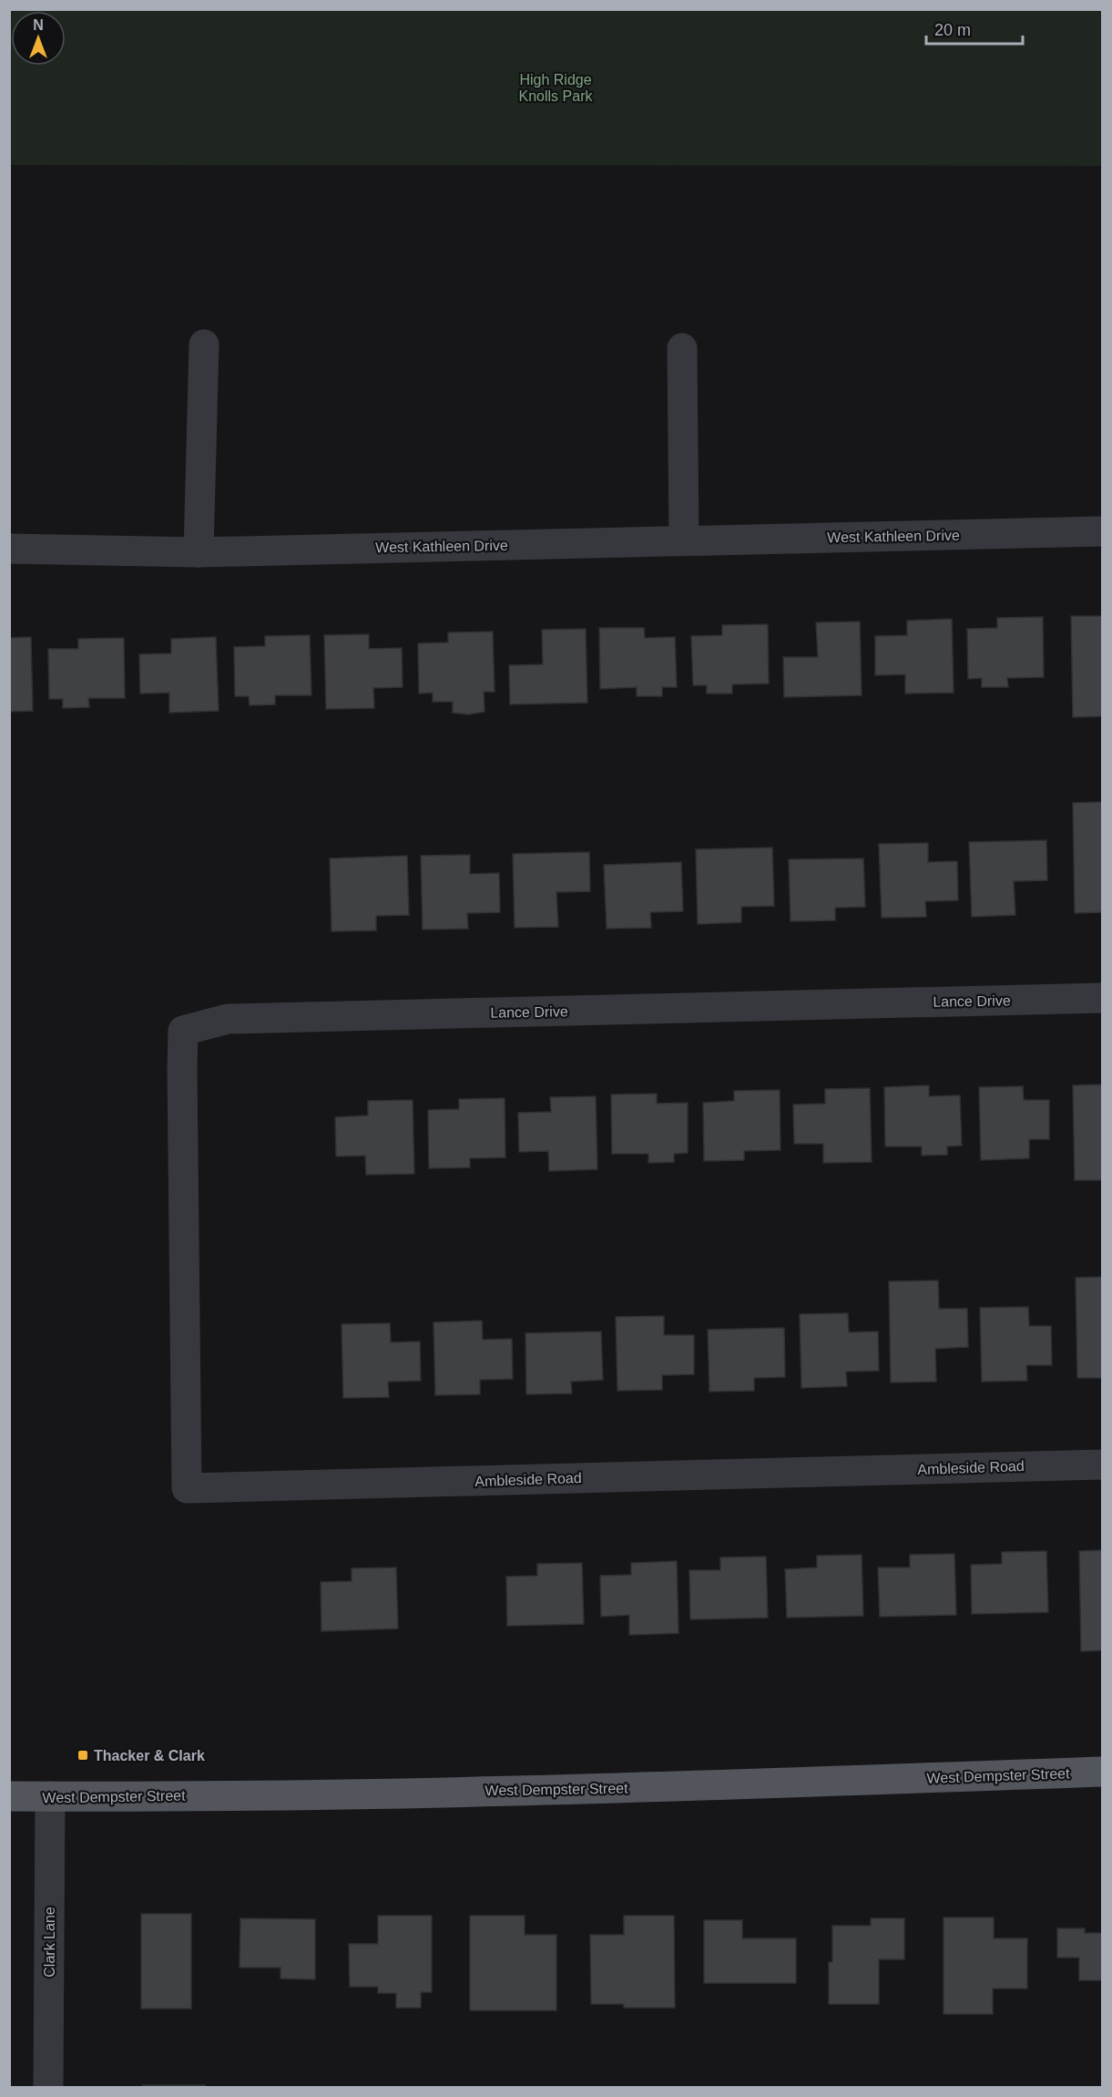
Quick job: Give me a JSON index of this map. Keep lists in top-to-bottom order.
{
  "streets": {
    "main road": ["West Dempster Street"],
    "street": [
      "West Kathleen Drive",
      "Lance Drive",
      "Ambleside Road",
      "Clark Lane"
    ]
  },
  "crossings": [
    ["Lance Drive", "Ambleside Road"],
    ["West Dempster Street", "Clark Lane"]
  ],
  "parks": ["High Ridge Knolls Park"],
  "places": {
    "transit": ["Thacker & Clark"]
  },
  "scale_bar": "20 m",
  "north": "top"
}
